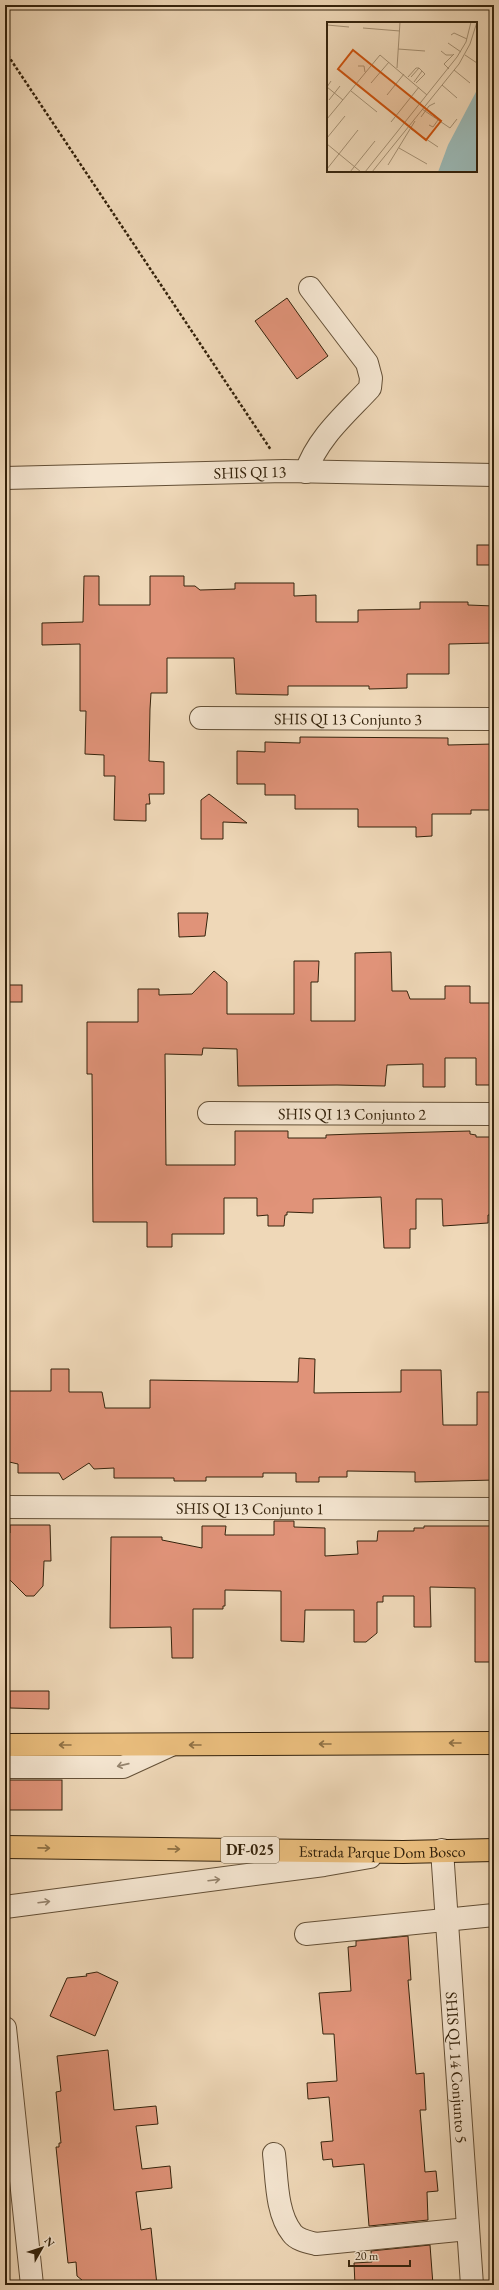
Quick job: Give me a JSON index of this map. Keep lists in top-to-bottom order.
{
  "streets": {
    "main road": ["DF-025", "Estrada Parque Dom Bosco"],
    "street": [
      "SHIS QI 13",
      "SHIS QI 13 Conjunto 3",
      "SHIS QI 13 Conjunto 2",
      "SHIS QI 13 Conjunto 1",
      "SHIS QL 14 Conjunto 5"
    ]
  },
  "crossings": [
    ["Estrada Parque Dom Bosco", "SHIS QL 14 Conjunto 5"]
  ],
  "scale_bar": "20 m",
  "north": "top right"
}
